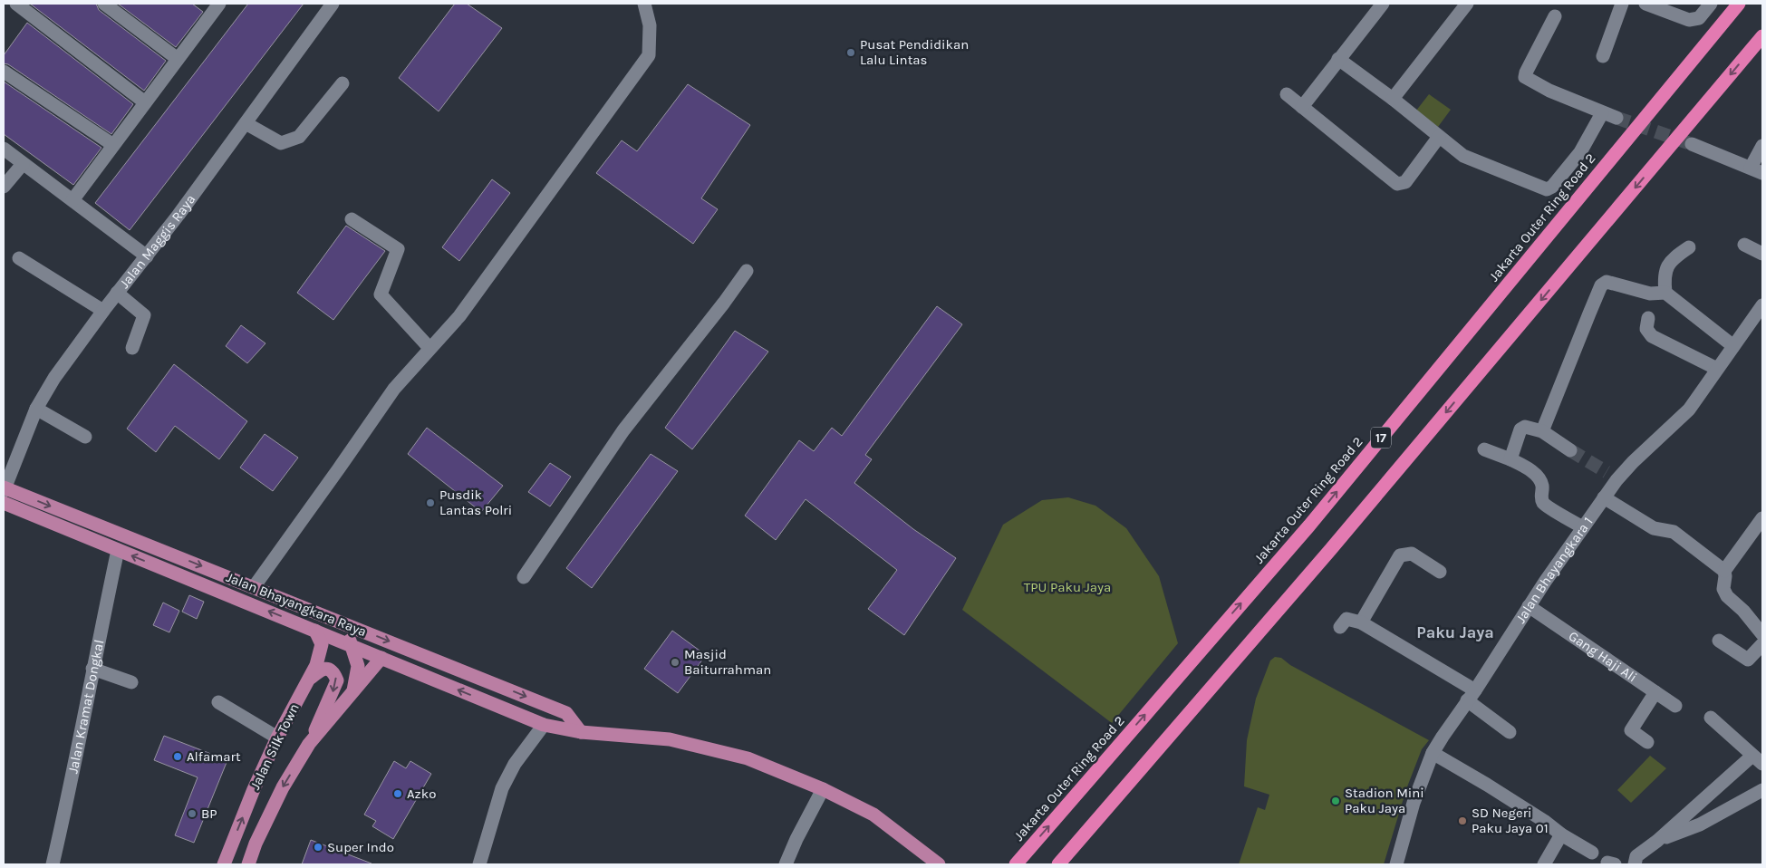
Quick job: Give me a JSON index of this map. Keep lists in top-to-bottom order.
{
  "streets": {
    "highway": ["Jakarta Outer Ring Road 2", "17"],
    "main road": ["Jalan Bhayangkara Raya", "Jalan Silk Town"],
    "street": [
      "Jalan Maggis Raya",
      "Jalan Bhayangkara 1",
      "Gang Haji Ali",
      "Jalan Kramat Dongkal"
    ]
  },
  "crossings": [
    ["Jalan Maggis Raya", "Jalan Bhayangkara Raya"],
    ["Jalan Bhayangkara 1", "Gang Haji Ali"],
    ["Jalan Bhayangkara Raya", "Jalan Kramat Dongkal"],
    ["Jalan Bhayangkara Raya", "Jalan Silk Town"]
  ],
  "districts": ["Paku Jaya"],
  "parks": ["TPU Paku Jaya"],
  "places": [
    "Pusat Pendidikan Lalu Lintas",
    "Pusdik Lantas Polri",
    "Masjid Baiturrahman",
    "Alfamart",
    "Azko",
    "Stadion Mini Paku Jaya",
    "BP",
    "SD Negeri Paku Jaya 01",
    "Super Indo"
  ]
}
